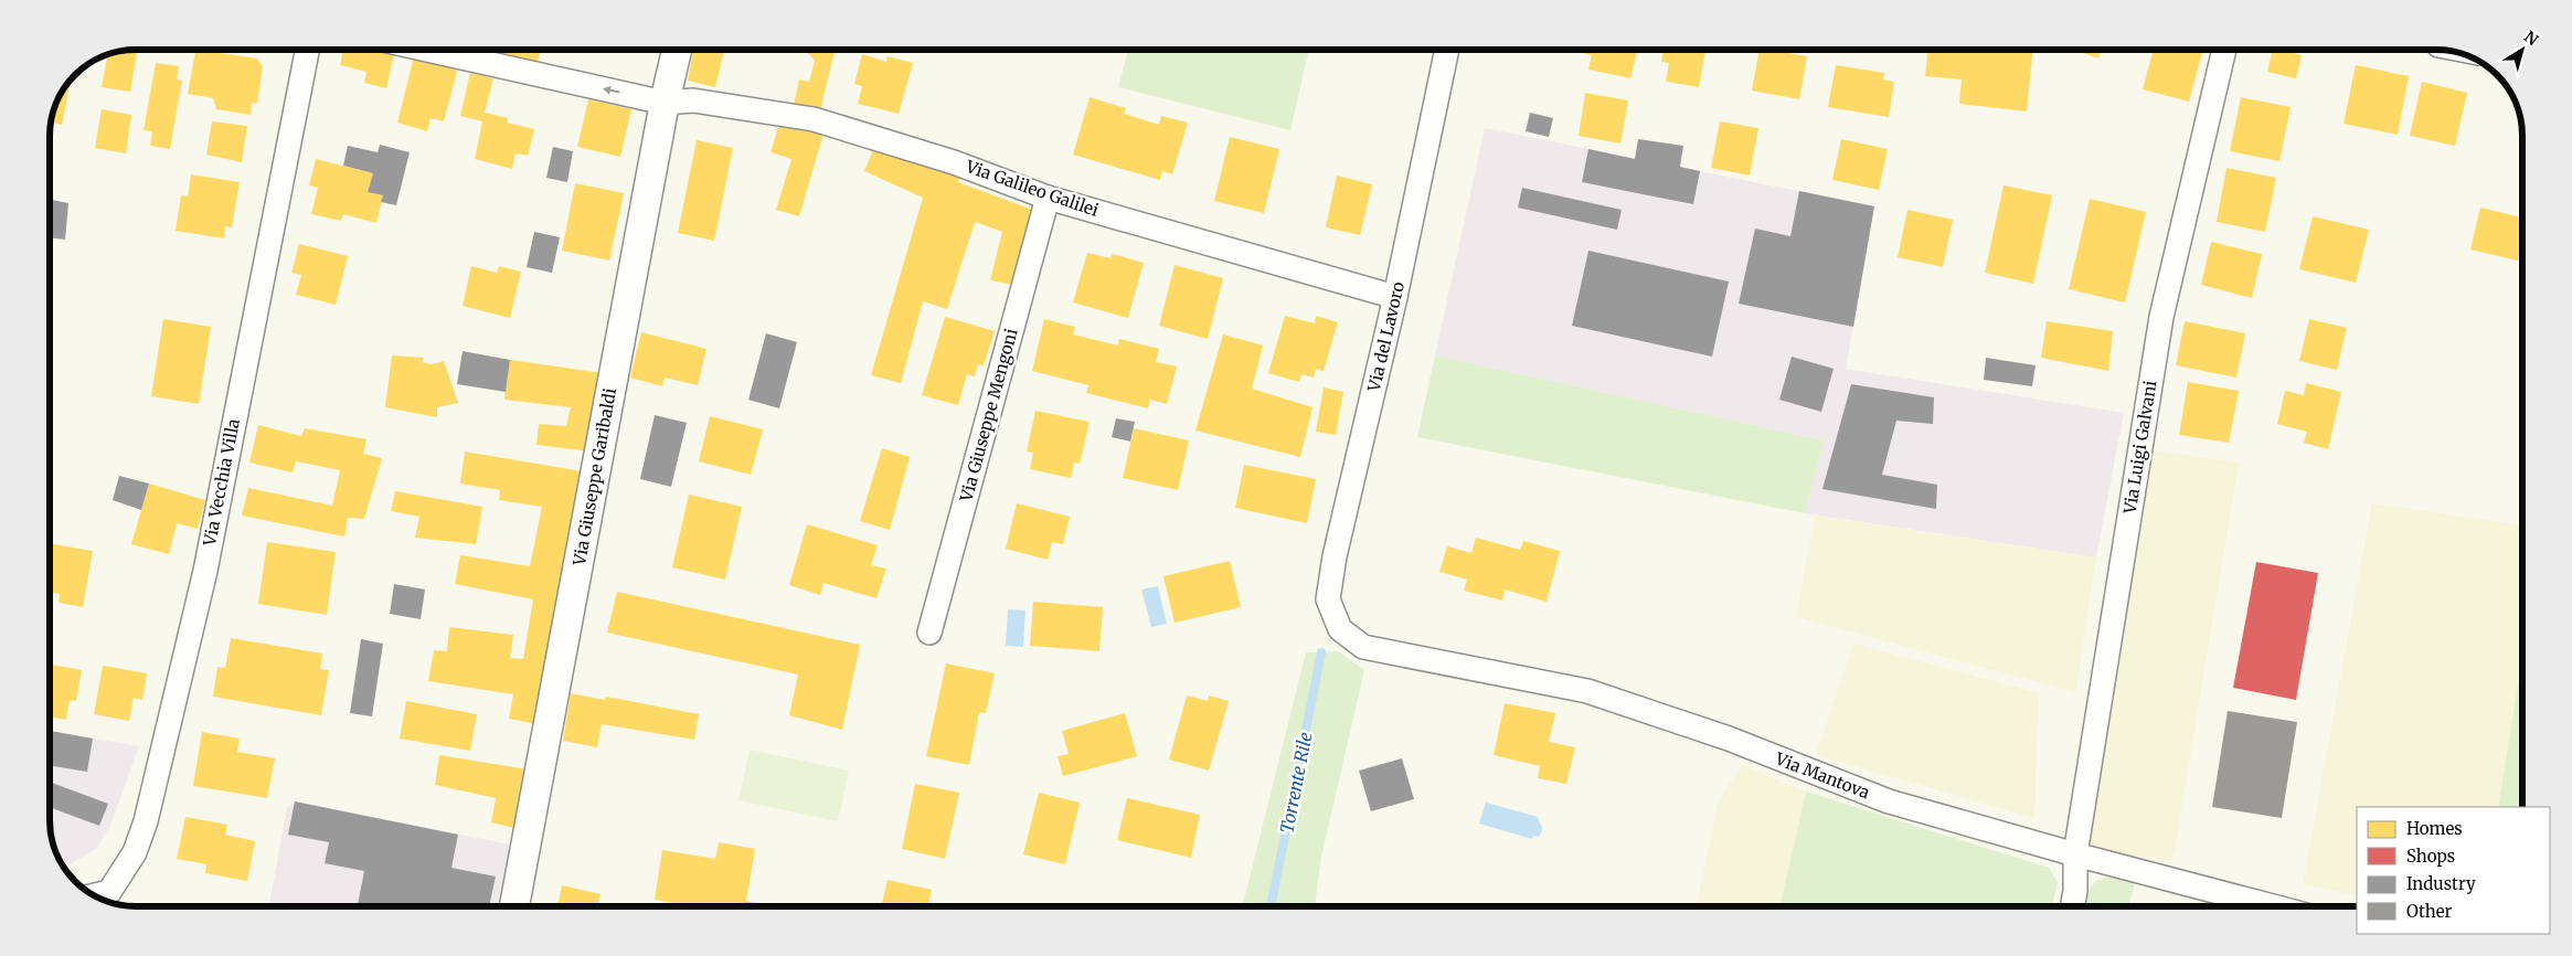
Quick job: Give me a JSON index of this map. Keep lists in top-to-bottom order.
{
  "streets": {
    "street": [
      "Via Galileo Galilei",
      "Via del Lavoro",
      "Via Giuseppe Mengoni",
      "Via Luigi Galvani",
      "Via Giuseppe Garibaldi",
      "Via Vecchia Villa",
      "Via Mantova"
    ]
  },
  "crossings": [
    ["Via Galileo Galilei", "Via del Lavoro"],
    ["Via Galileo Galilei", "Via Giuseppe Mengoni"],
    ["Via Galileo Galilei", "Via Giuseppe Garibaldi"],
    ["Via del Lavoro", "Via Mantova"],
    ["Via Luigi Galvani", "Via Mantova"]
  ],
  "water": ["Torrente Rile"],
  "legend": [
    "Homes",
    "Shops",
    "Industry",
    "Other"
  ],
  "north": "top right"
}
